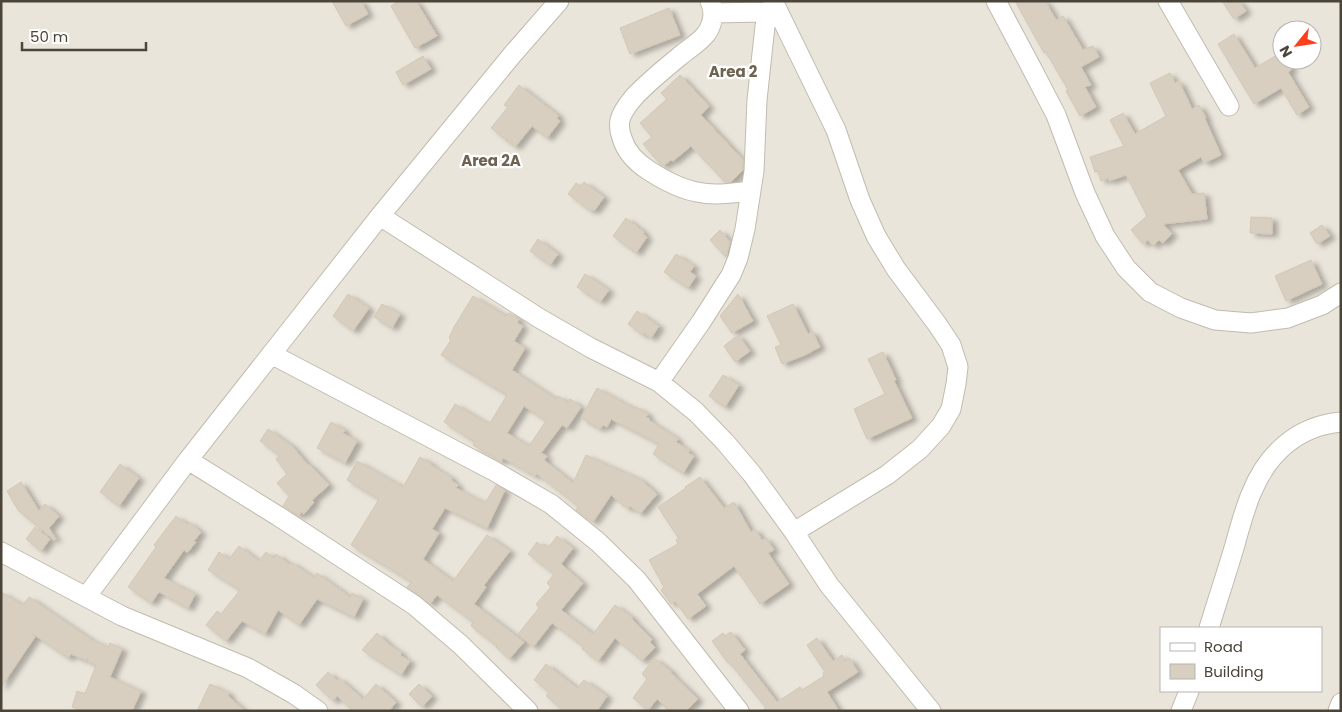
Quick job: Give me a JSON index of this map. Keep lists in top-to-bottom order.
{
  "districts": ["Area 2", "Area 2A"],
  "legend": ["Road", "Building"],
  "scale_bar": "50 m",
  "north": "bottom left"
}
